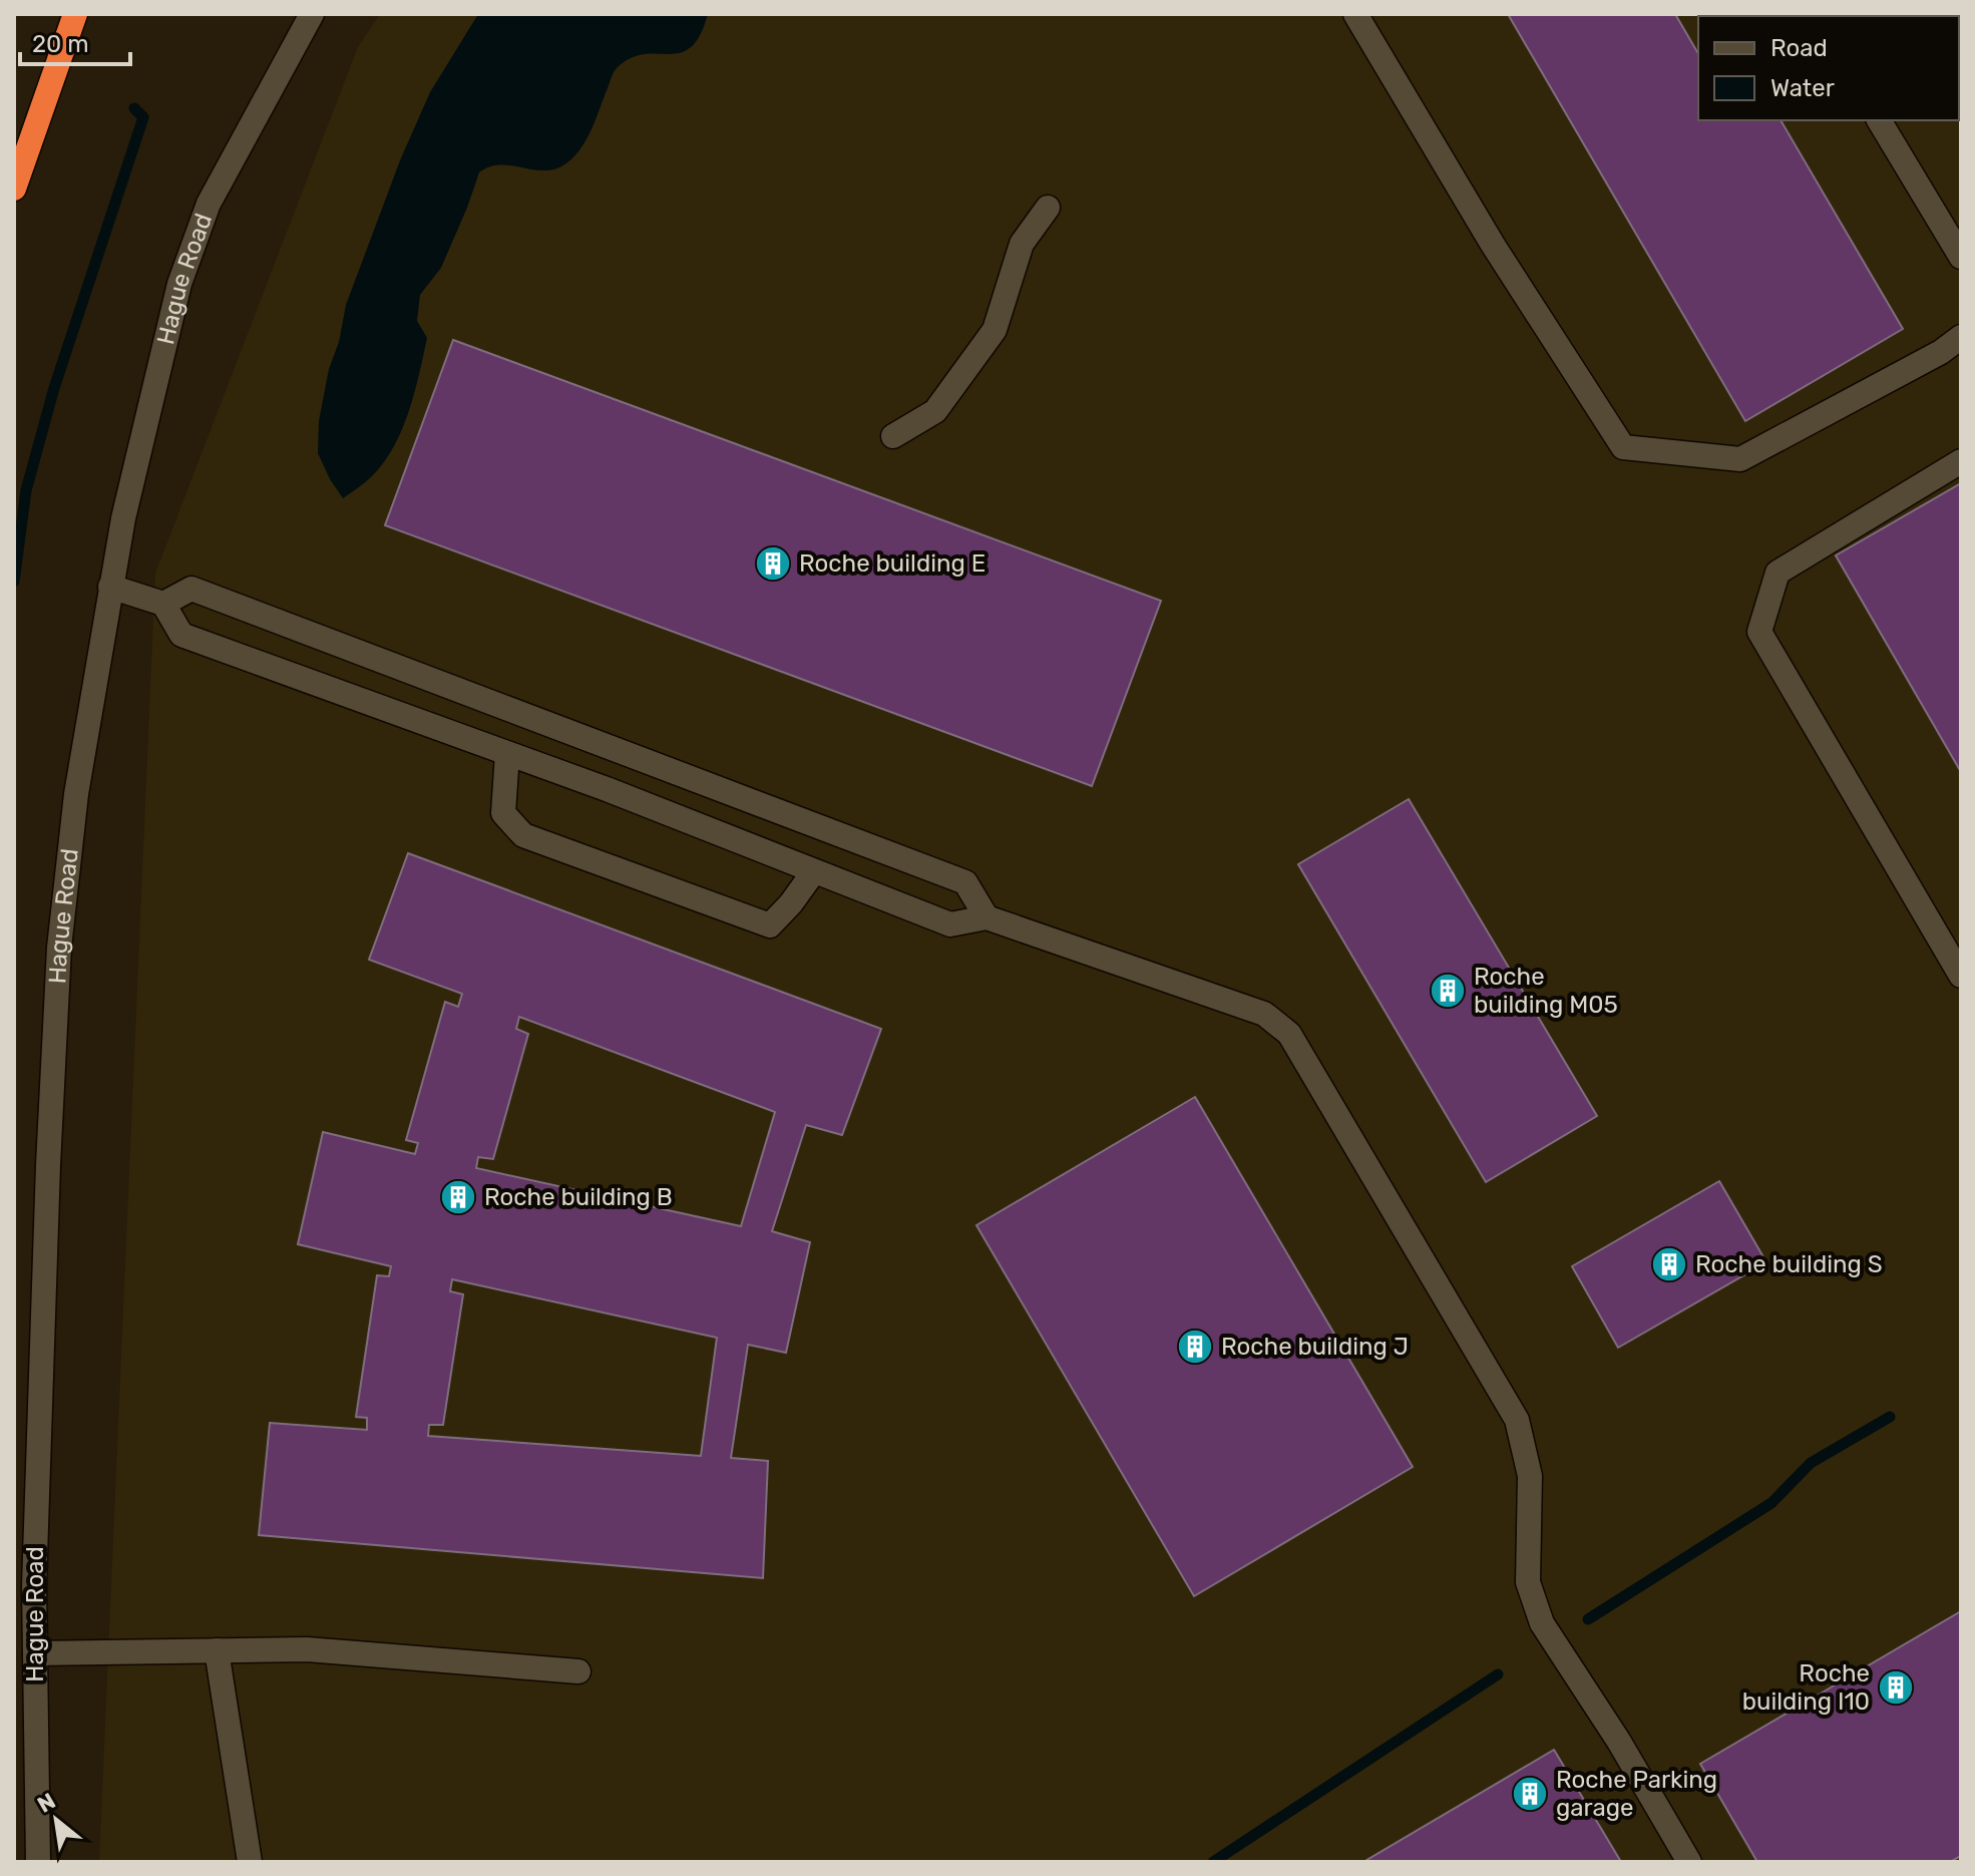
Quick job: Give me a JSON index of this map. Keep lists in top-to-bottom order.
{
  "streets": {
    "street": ["Hague Road"]
  },
  "places": {
    "building": [
      "Roche building E",
      "Roche building M05",
      "Roche building B",
      "Roche building S",
      "Roche building J",
      "Roche building I10",
      "Roche Parking garage"
    ]
  },
  "legend": ["Road", "Water"],
  "scale_bar": "20 m",
  "north": "top left"
}
